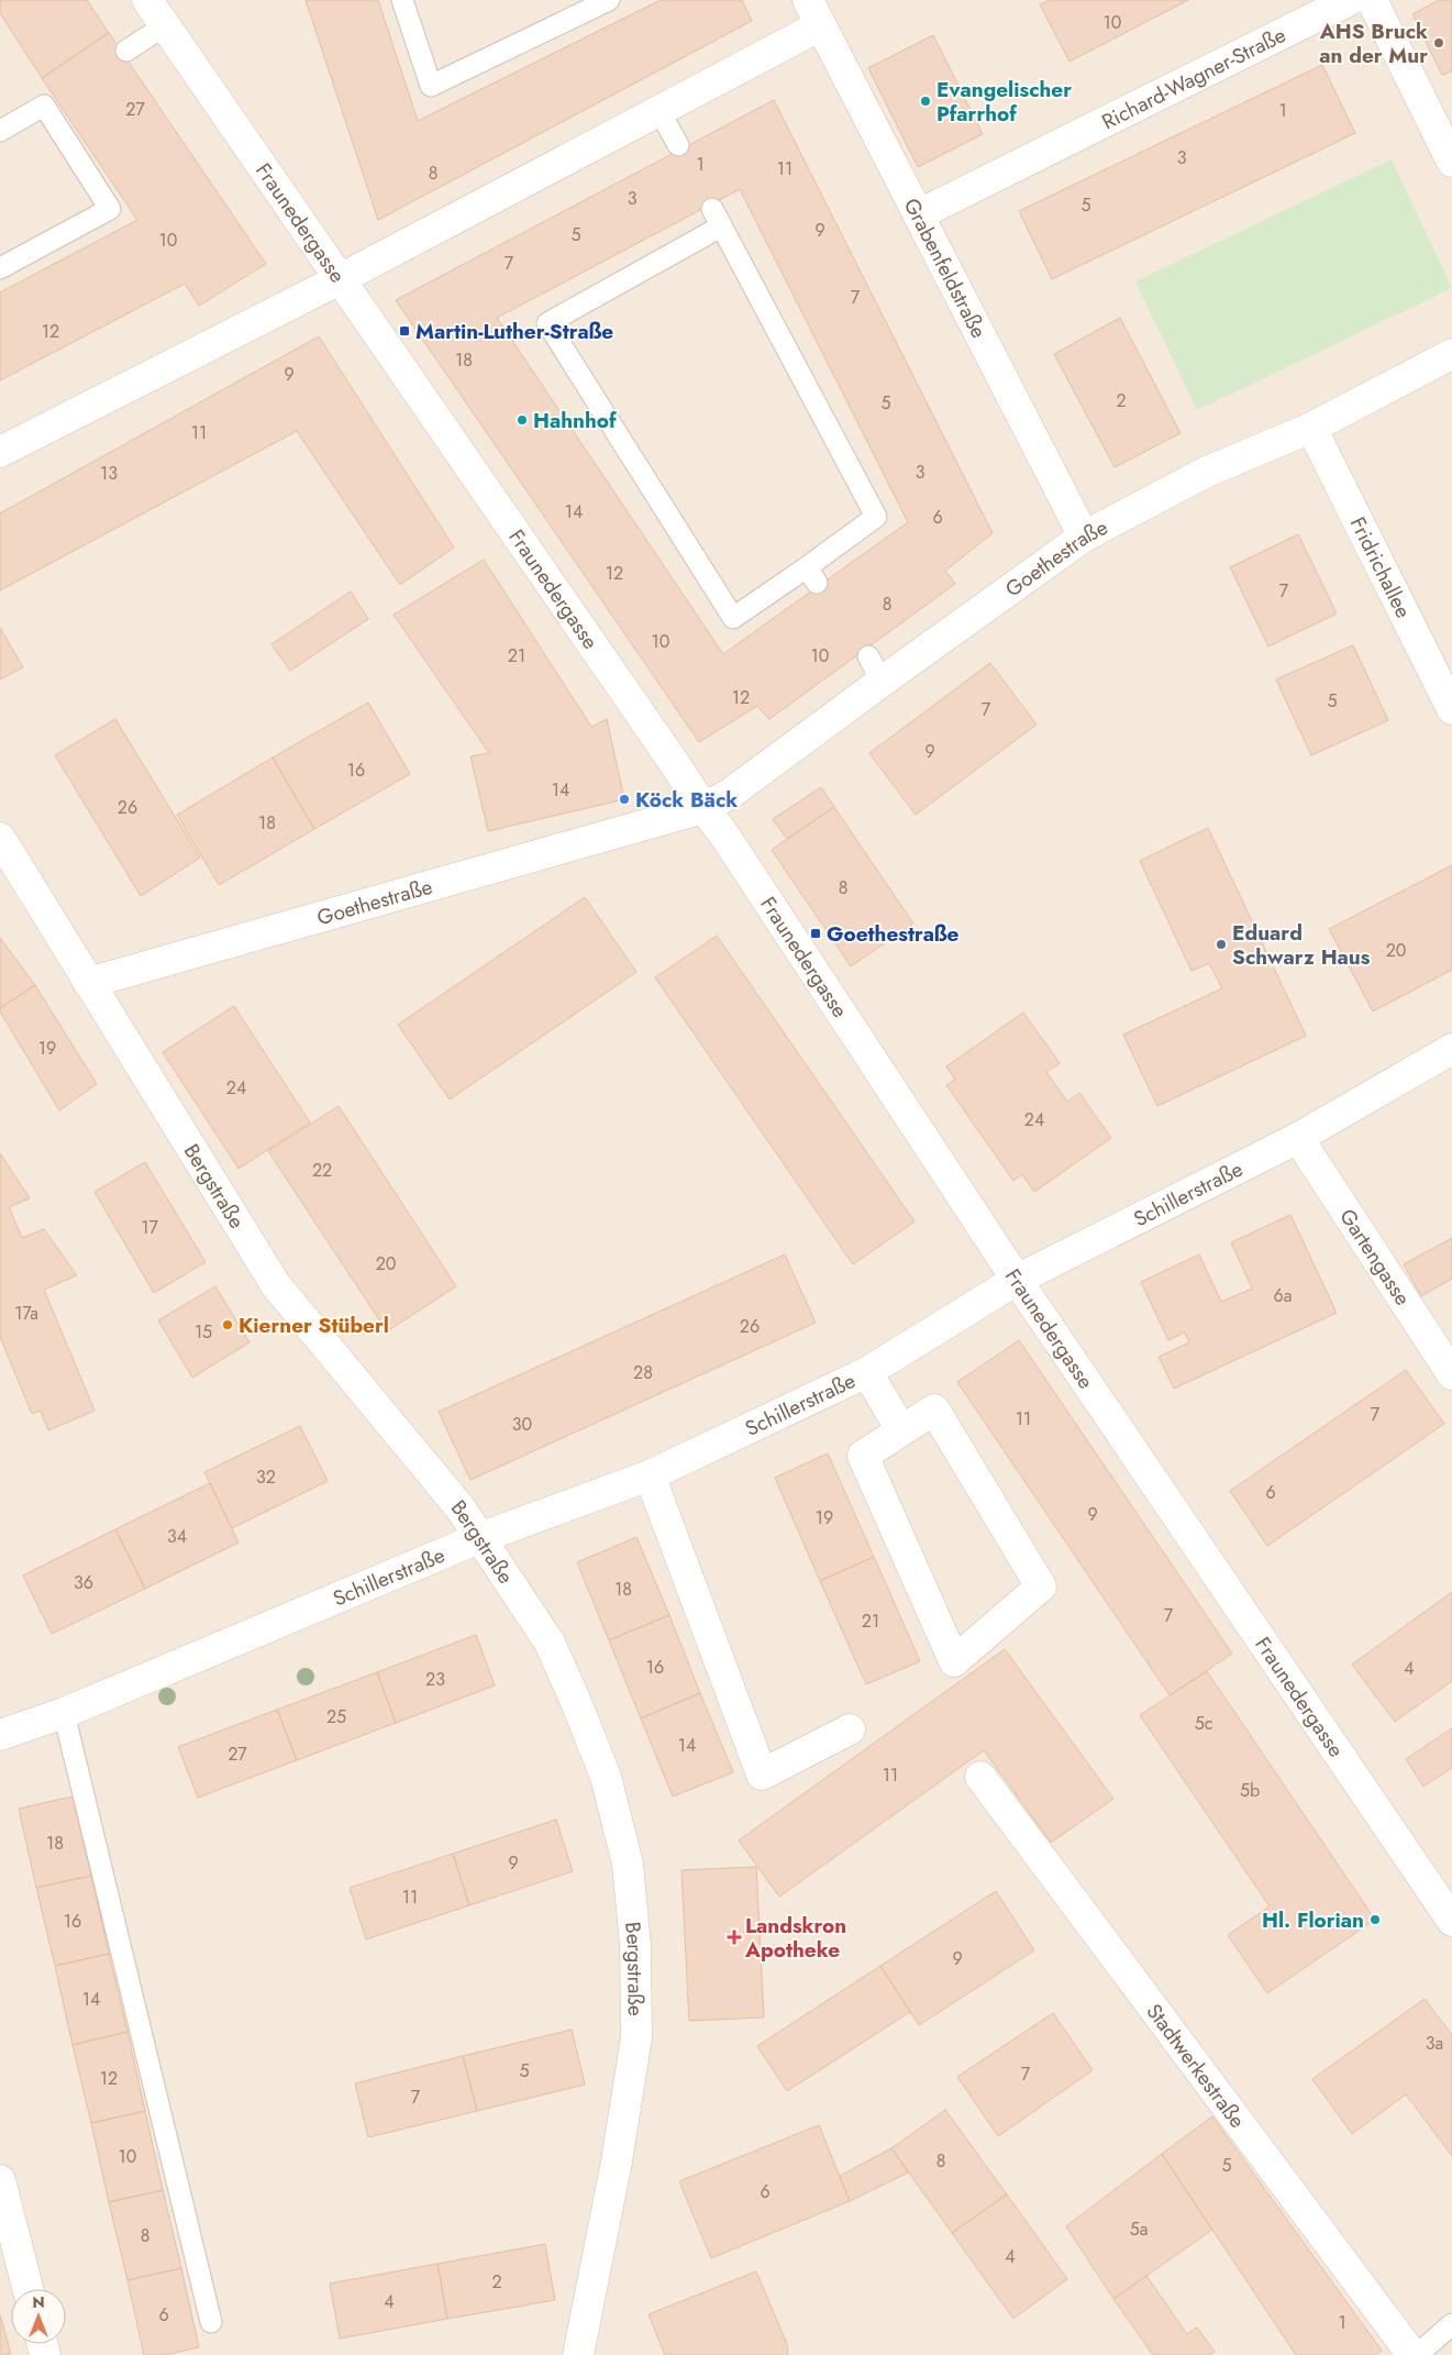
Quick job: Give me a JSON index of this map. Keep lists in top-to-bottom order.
{
  "streets": {
    "street": [
      "Richard-Wagner-Straße",
      "Fraunedergasse",
      "Grabenfeldstraße",
      "Goethestraße",
      "Fridrichallee",
      "Bergstraße",
      "Schillerstraße",
      "Gartengasse",
      "Stadtwerkestraße"
    ]
  },
  "crossings": [
    ["Richard-Wagner-Straße", "Grabenfeldstraße"],
    ["Fraunedergasse", "Goethestraße"],
    ["Fraunedergasse", "Schillerstraße"],
    ["Grabenfeldstraße", "Goethestraße"],
    ["Goethestraße", "Fridrichallee"],
    ["Goethestraße", "Bergstraße"],
    ["Bergstraße", "Schillerstraße"],
    ["Schillerstraße", "Gartengasse"]
  ],
  "places": {
    "other": [
      "AHS Bruck an der Mur",
      "Evangelischer Pfarrhof",
      "Hahnhof",
      "Köck Bäck",
      "Eduard Schwarz Haus",
      "Kierner Stüberl",
      "Hl. Florian"
    ],
    "transit": ["Martin-Luther-Straße", "Goethestraße"],
    "health": ["Landskron Apotheke"]
  },
  "house_numbers": [
    "10",
    "27",
    "1",
    "3",
    "1",
    "11",
    "8",
    "3",
    "5",
    "9",
    "5",
    "10",
    "7",
    "7",
    "12",
    "18",
    "9",
    "2",
    "5",
    "11",
    "3",
    "13",
    "14",
    "6",
    "12",
    "7",
    "8",
    "10",
    "21",
    "10",
    "12",
    "5",
    "7",
    "9",
    "16",
    "14",
    "26",
    "18",
    "8",
    "20",
    "19",
    "24",
    "24",
    "22",
    "17",
    "20",
    "6a",
    "17a",
    "26",
    "15",
    "28",
    "7",
    "11",
    "30",
    "32",
    "6",
    "9",
    "19",
    "34",
    "36",
    "18",
    "7",
    "21",
    "16",
    "4",
    "23",
    "25",
    "5c",
    "14",
    "27",
    "11",
    "5b",
    "18",
    "9",
    "11",
    "16",
    "9",
    "14",
    "3a",
    "5",
    "7",
    "12",
    "7",
    "10",
    "8",
    "5",
    "6",
    "5a",
    "8",
    "4",
    "2",
    "4",
    "6",
    "1"
  ],
  "north": "top"
}
